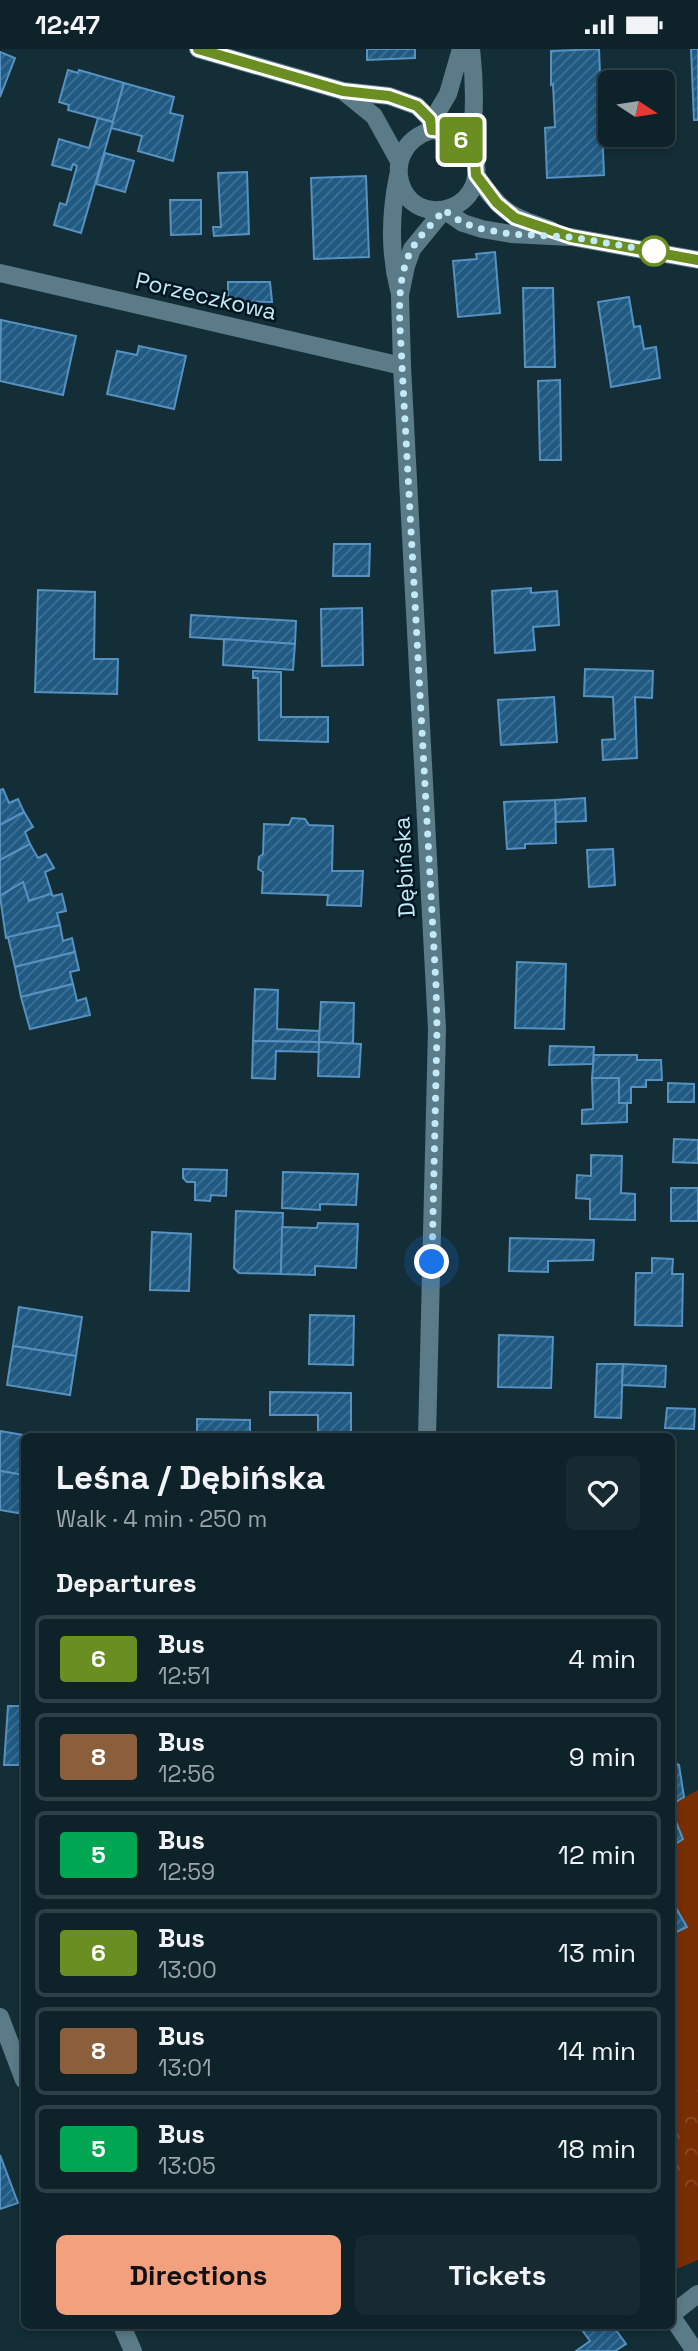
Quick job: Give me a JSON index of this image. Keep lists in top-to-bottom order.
{
  "streets": {
    "street": ["Porzeczkowa", "Dębińska"]
  },
  "crossings": [
    ["Porzeczkowa", "Dębińska"]
  ],
  "lines": ["bus line 6"],
  "north": "right",
  "page": {
    "status": "12:47",
    "on_map": "6",
    "heading": [
      ["Leśna / Dębińska", "Walk · 4 min · 250 m"],
      "Departures"
    ],
    "list": [
      {
        "mark": "6",
        "name": "Bus",
        "note": "12:51",
        "value": "4 min"
      },
      {
        "mark": "8",
        "name": "Bus",
        "note": "12:56",
        "value": "9 min"
      },
      {
        "mark": "5",
        "name": "Bus",
        "note": "12:59",
        "value": "12 min"
      },
      {
        "mark": "6",
        "name": "Bus",
        "note": "13:00",
        "value": "13 min"
      },
      {
        "mark": "8",
        "name": "Bus",
        "note": "13:01",
        "value": "14 min"
      },
      {
        "mark": "5",
        "name": "Bus",
        "note": "13:05",
        "value": "18 min"
      }
    ],
    "buttons": ["Directions", "Tickets"]
  }
}
